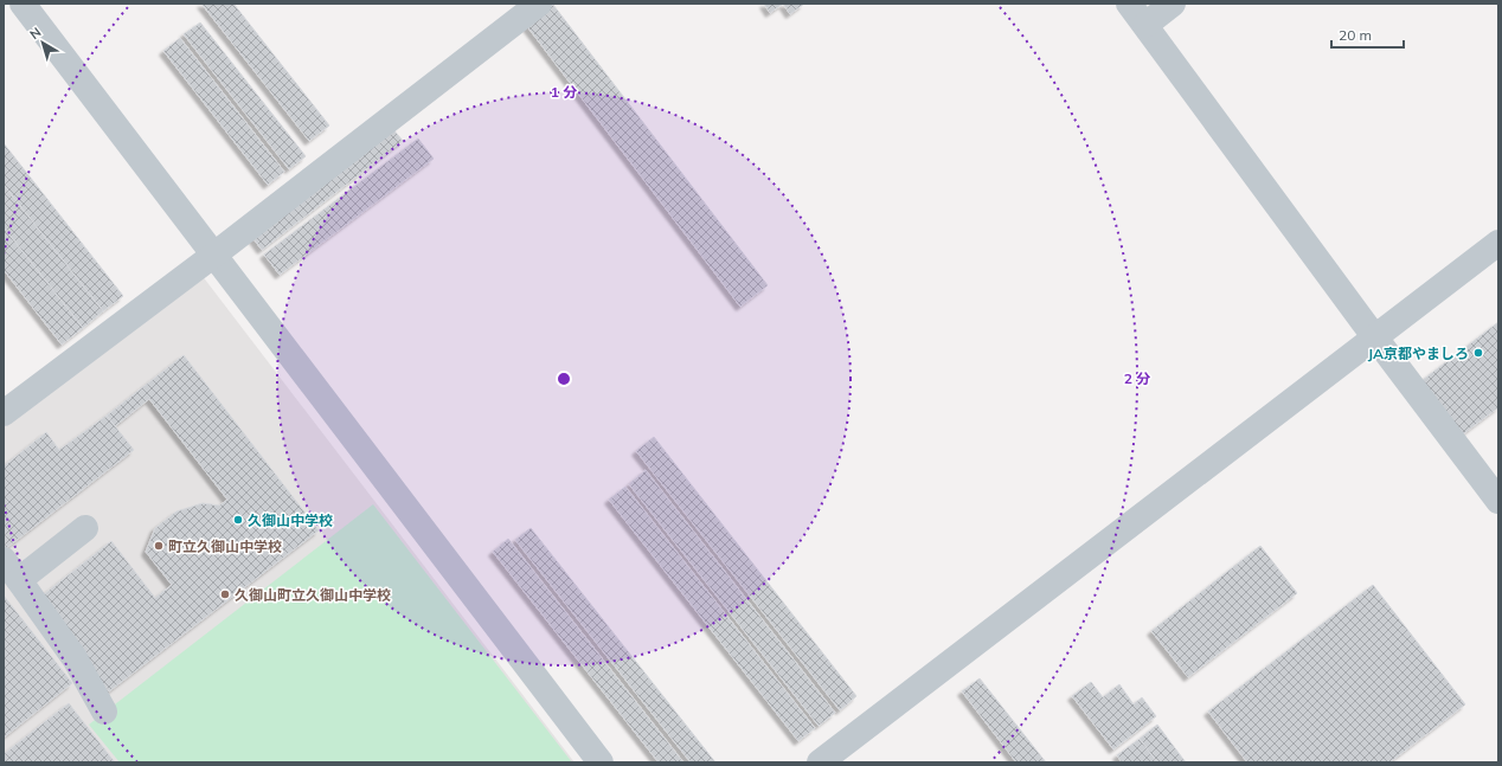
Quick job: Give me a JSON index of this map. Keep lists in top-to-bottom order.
{
  "places": [
    "JA京都やましろ",
    "久御山中学校",
    "町立久御山中学校",
    "久御山町立久御山中学校"
  ],
  "scale_bar": "20 m",
  "north": "top left",
  "rings": ["1 分", "2 分"]
}
